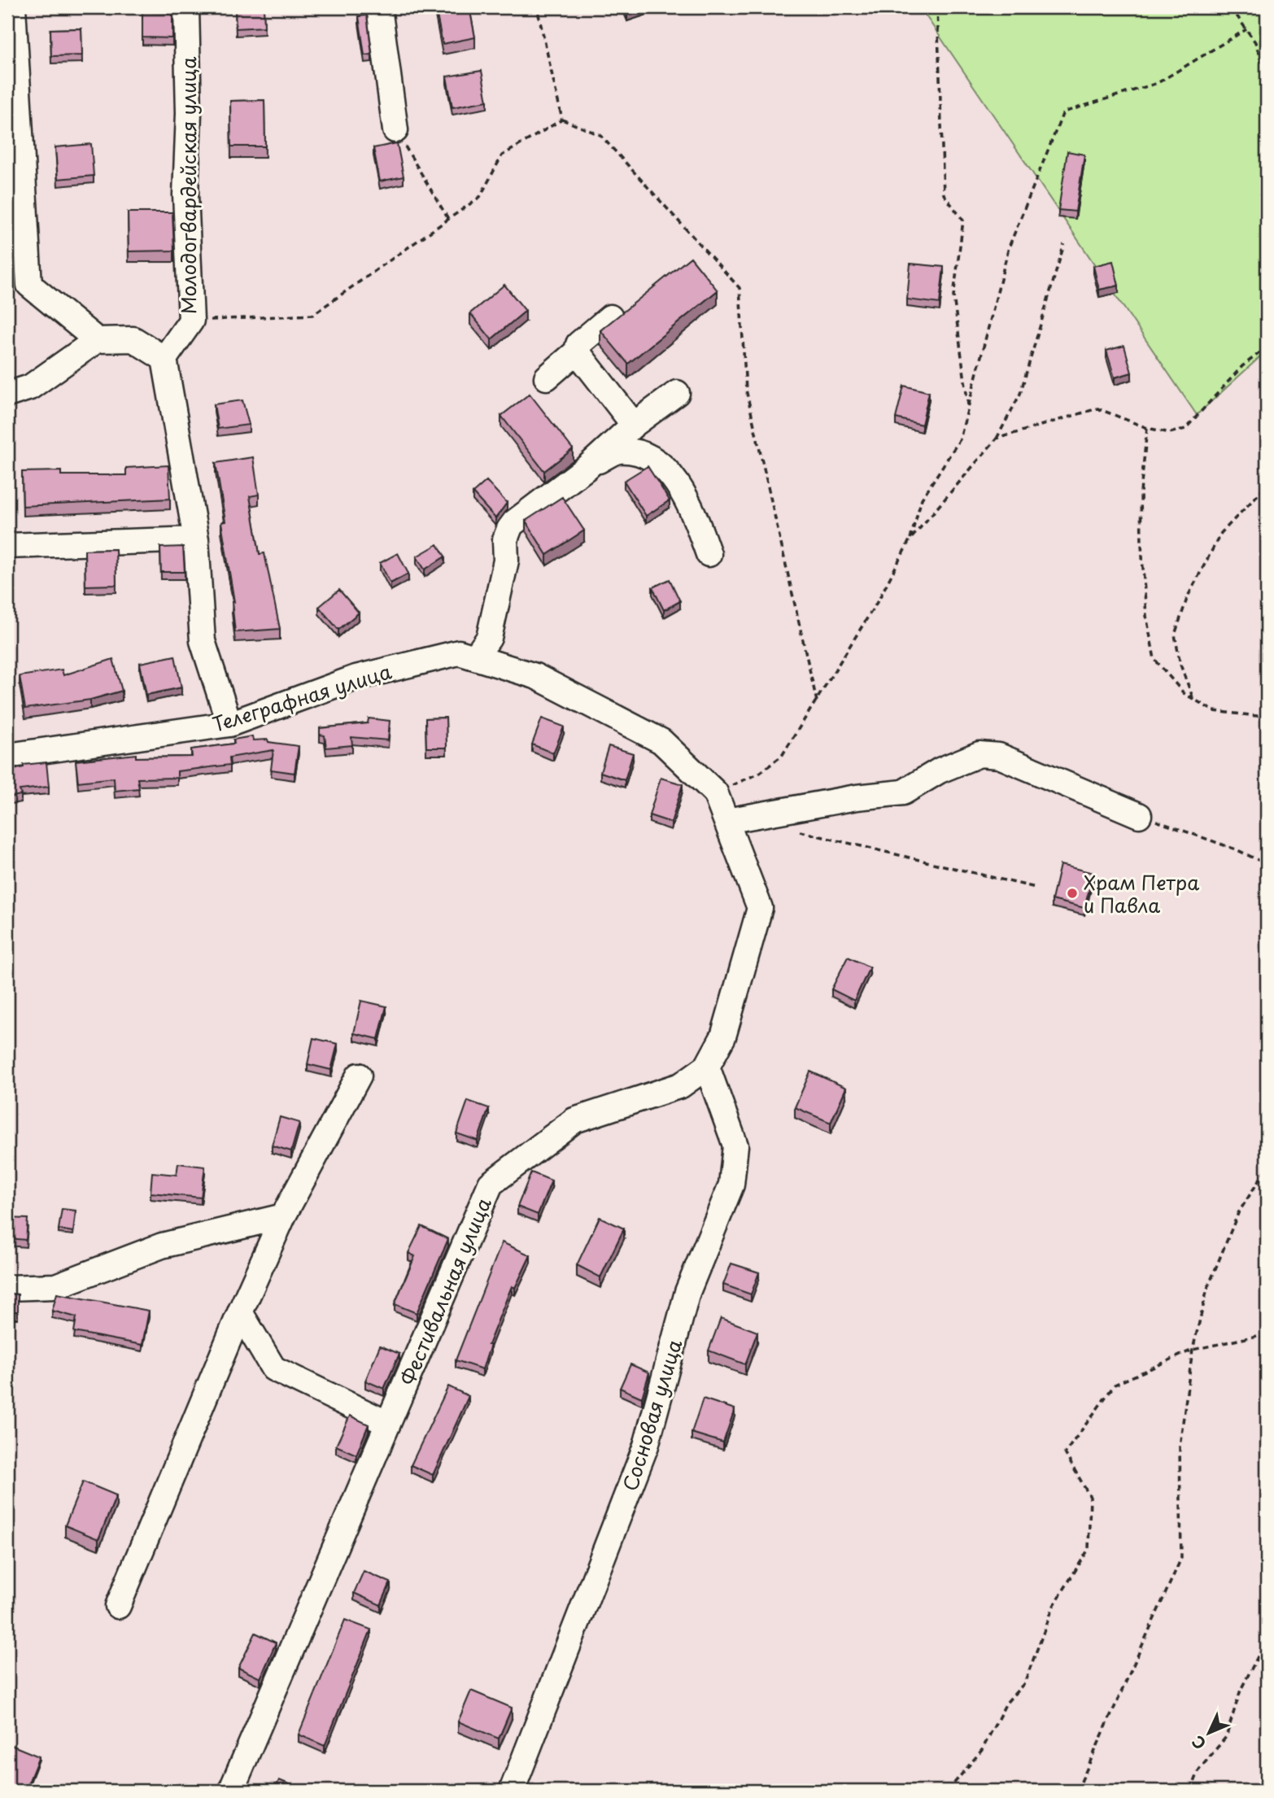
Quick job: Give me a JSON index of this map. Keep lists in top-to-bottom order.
{
  "streets": {
    "street": [
      "Молодогвардейская улица",
      "Телеграфная улица",
      "Фестивальная улица",
      "Сосновая улица"
    ]
  },
  "crossings": [
    ["Телеграфная улица", "Фестивальная улица"],
    ["Фестивальная улица", "Сосновая улица"]
  ],
  "places": ["Храм Петра и Павла"],
  "north": "bottom left"
}
